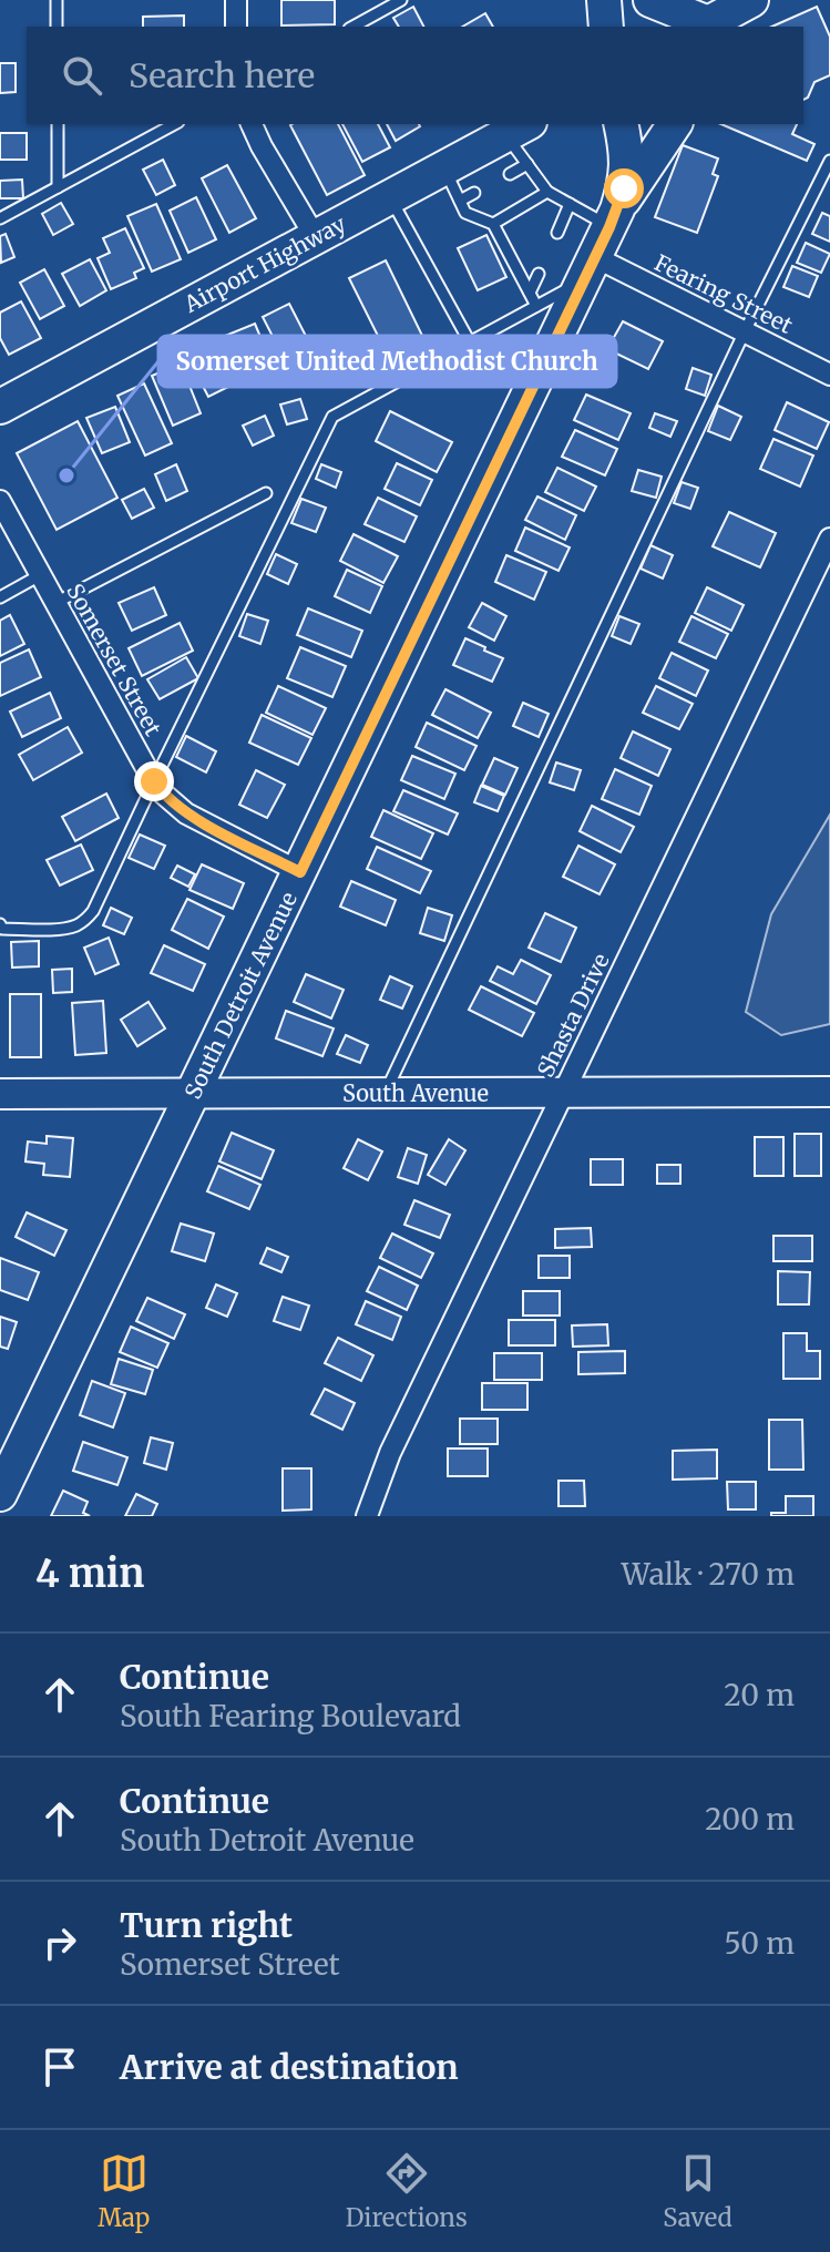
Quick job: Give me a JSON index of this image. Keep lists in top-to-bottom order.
{
  "streets": {
    "main road": ["Airport Highway", "South Detroit Avenue"],
    "street": [
      "Fearing Street",
      "Somerset Street",
      "Shasta Drive",
      "South Avenue"
    ]
  },
  "crossings": [
    ["Fearing Street", "South Detroit Avenue"],
    ["Somerset Street", "South Detroit Avenue"],
    ["South Detroit Avenue", "South Avenue"],
    ["Shasta Drive", "South Avenue"]
  ],
  "places": ["Somerset United Methodist Church"],
  "page": {
    "search": "Search here",
    "heading": ["4 min", "Walk · 270 m"],
    "list": [
      ["Continue", "South Fearing Boulevard", "20 m"],
      ["Continue", "South Detroit Avenue", "200 m"],
      ["Turn right", "Somerset Street", "50 m"],
      "Arrive at destination"
    ],
    "nav": ["Map", "Directions", "Saved"]
  }
}
